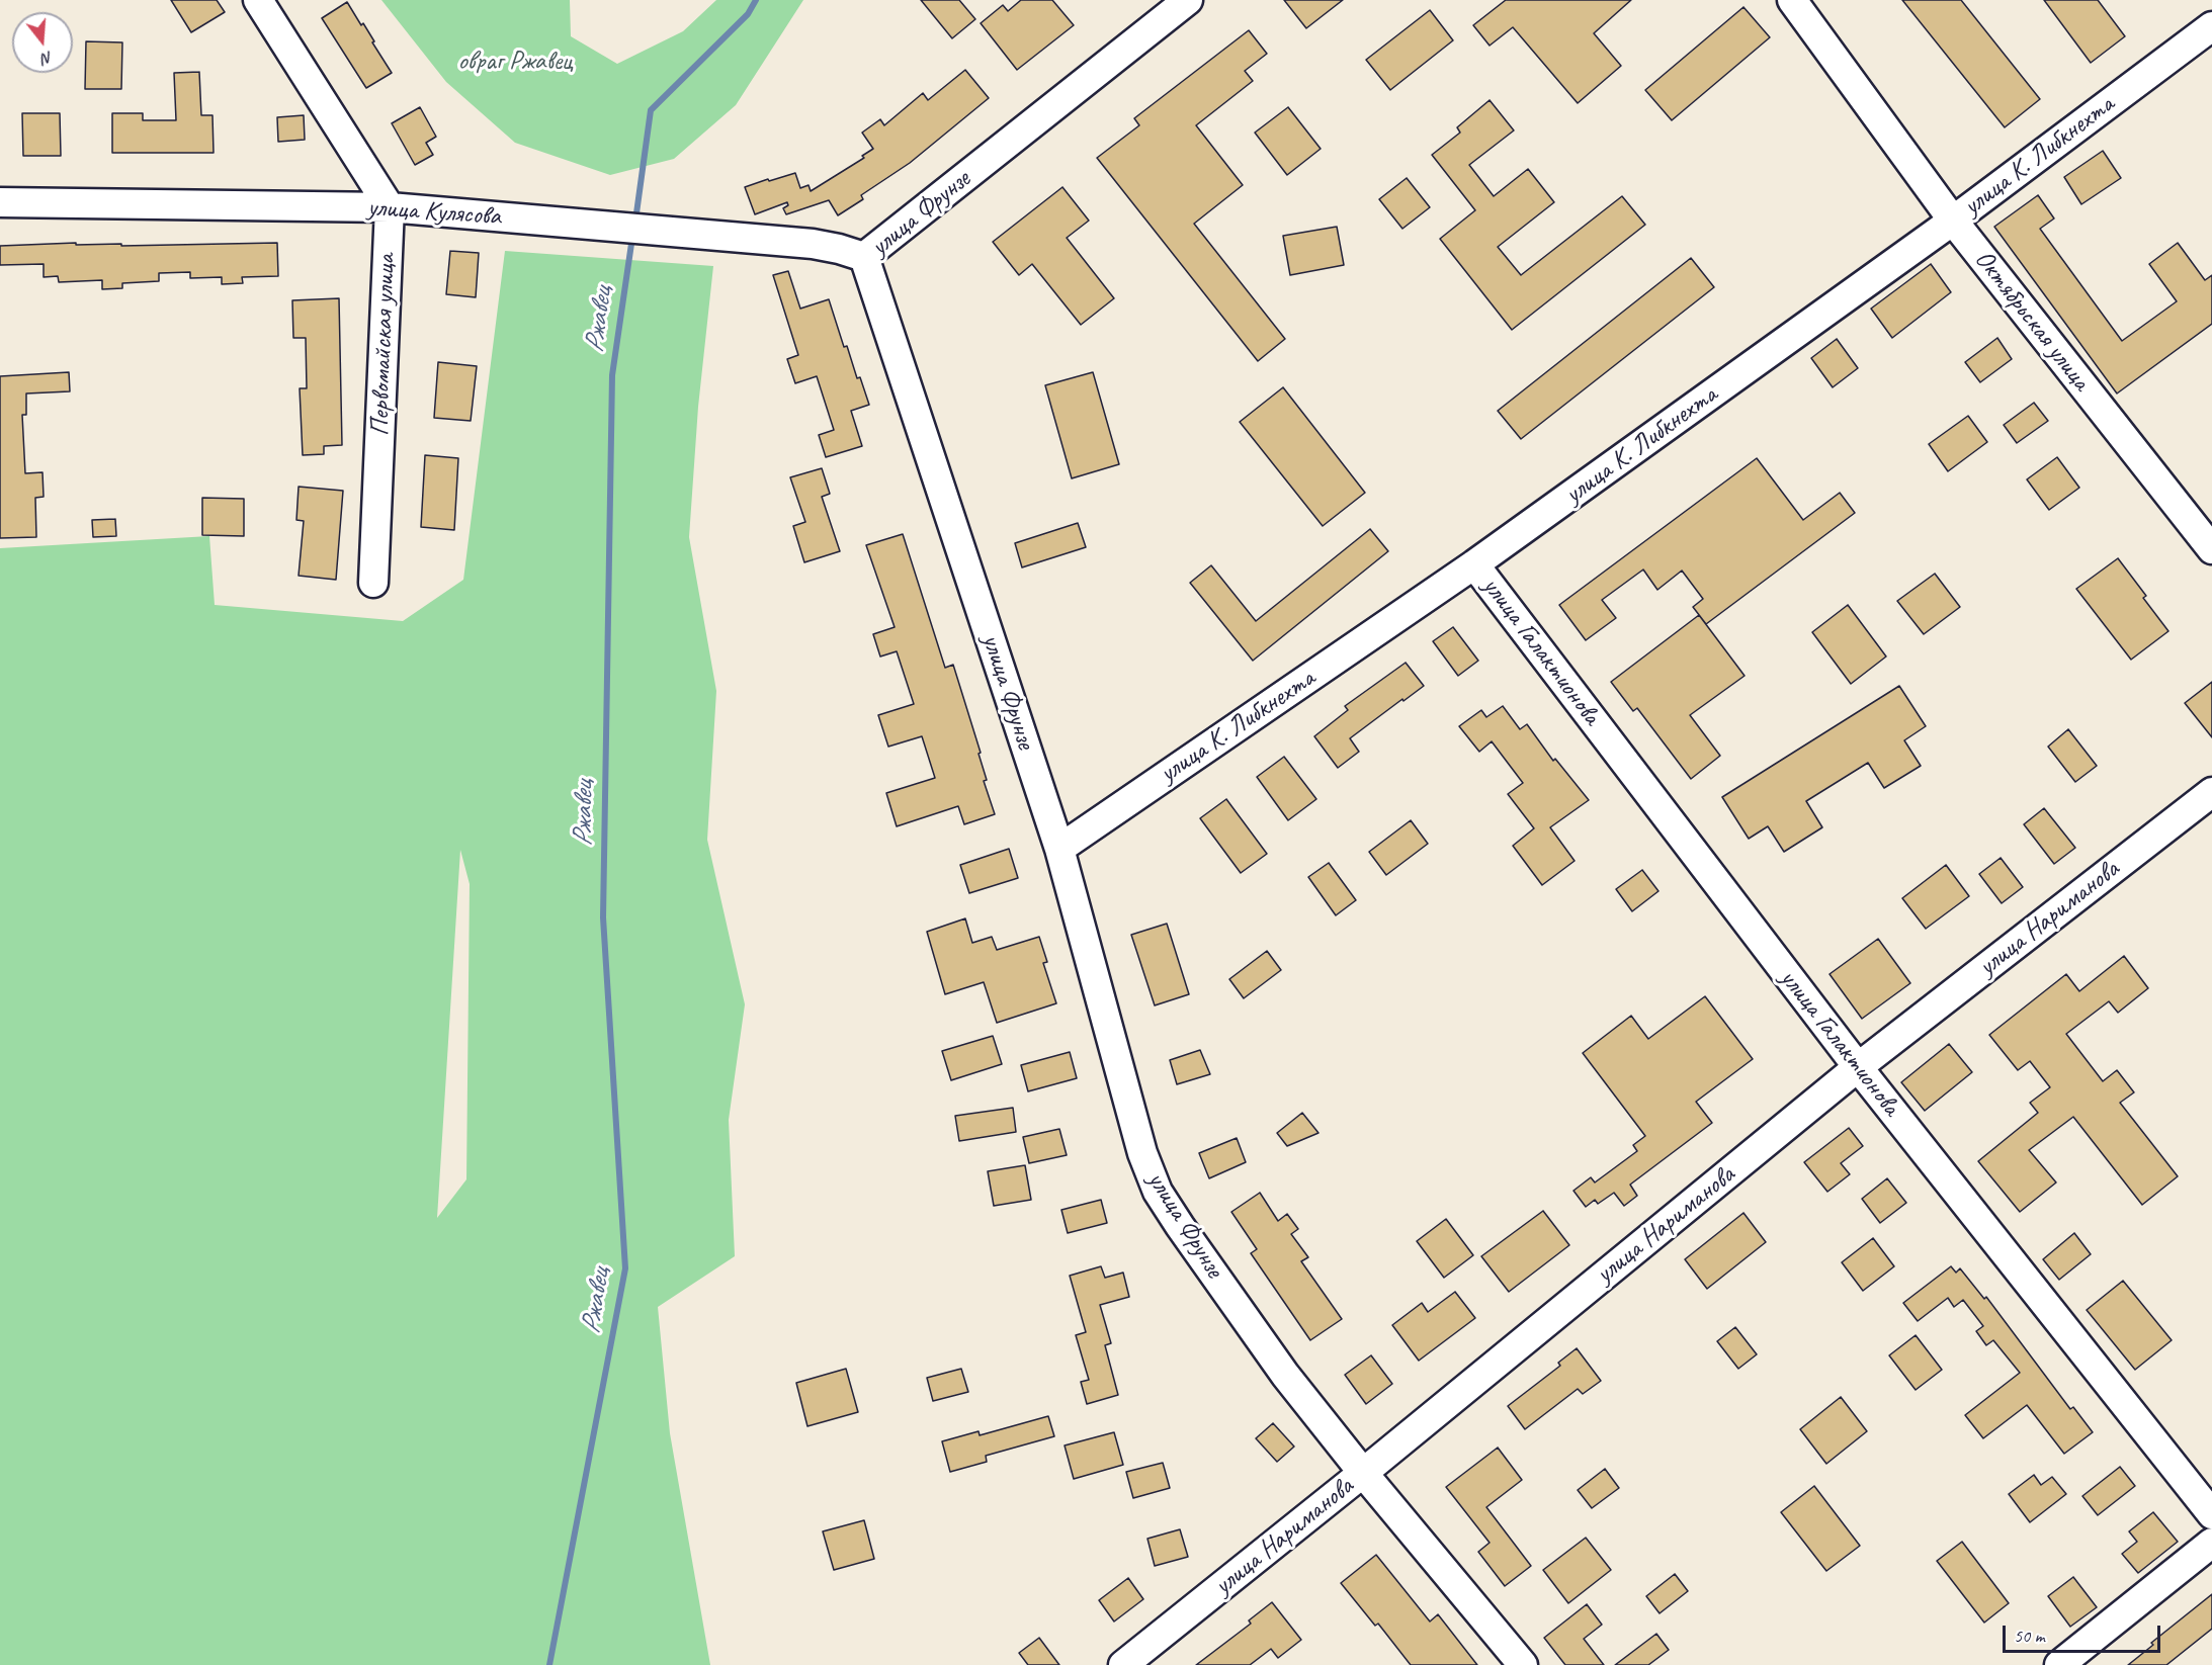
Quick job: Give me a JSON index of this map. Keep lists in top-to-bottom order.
{
  "streets": {
    "street": [
      "улица К. Либкнехта",
      "улица Кулясова",
      "улица Фрунзе",
      "Октябрьская улица",
      "Первомайская улица",
      "улица Галактионова",
      "улица Нариманова"
    ]
  },
  "crossings": [
    ["улица К. Либкнехта", "улица Фрунзе"],
    ["улица К. Либкнехта", "Октябрьская улица"],
    ["улица К. Либкнехта", "улица Галактионова"],
    ["улица Кулясова", "улица Фрунзе"],
    ["улица Кулясова", "Первомайская улица"],
    ["улица Фрунзе", "улица Нариманова"],
    ["улица Галактионова", "улица Нариманова"]
  ],
  "water": ["Ржавец"],
  "parks": ["овраг Ржавец"],
  "scale_bar": "50 m",
  "north": "bottom"
}
